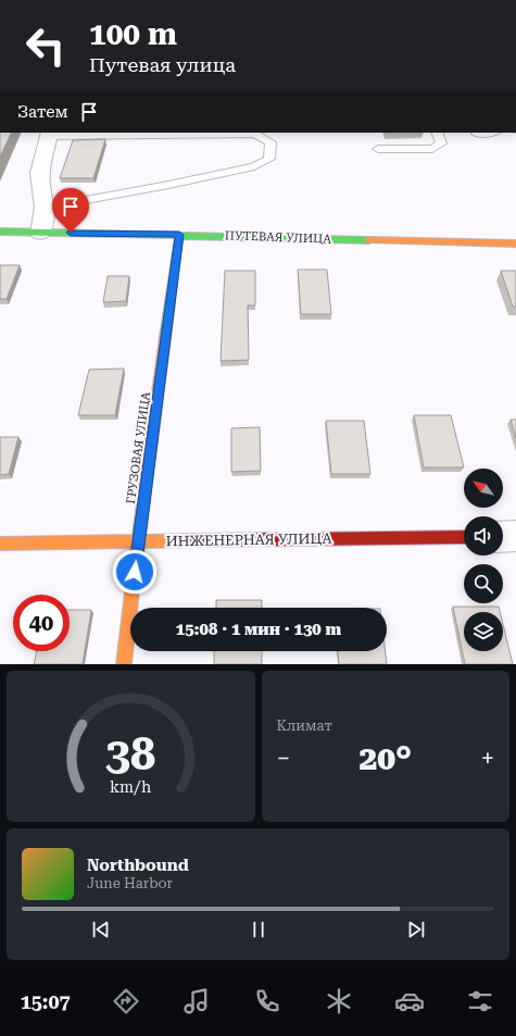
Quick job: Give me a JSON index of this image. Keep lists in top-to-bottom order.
{
  "streets": {
    "street": ["ПУТЕВАЯ УЛИЦА", "ГРУЗОВАЯ УЛИЦА", "ИНЖЕНЕРНАЯ УЛИЦА"]
  },
  "crossings": [
    ["ПУТЕВАЯ УЛИЦА", "ГРУЗОВАЯ УЛИЦА"],
    ["ГРУЗОВАЯ УЛИЦА", "ИНЖЕНЕРНАЯ УЛИЦА"]
  ],
  "north": "top left",
  "page": {
    "turn": ["100 m", "Путевая улица"],
    "then": "Затем",
    "limit": "40",
    "trip": "15:08 · 1 мин · 130 m",
    "tile": "Климат",
    "heat": ["−", "20°", "+"],
    "song": ["Northbound", "June Harbor"],
    "tabs": "15:07",
    "gauge": ["38", "km/h"]
  }
}
